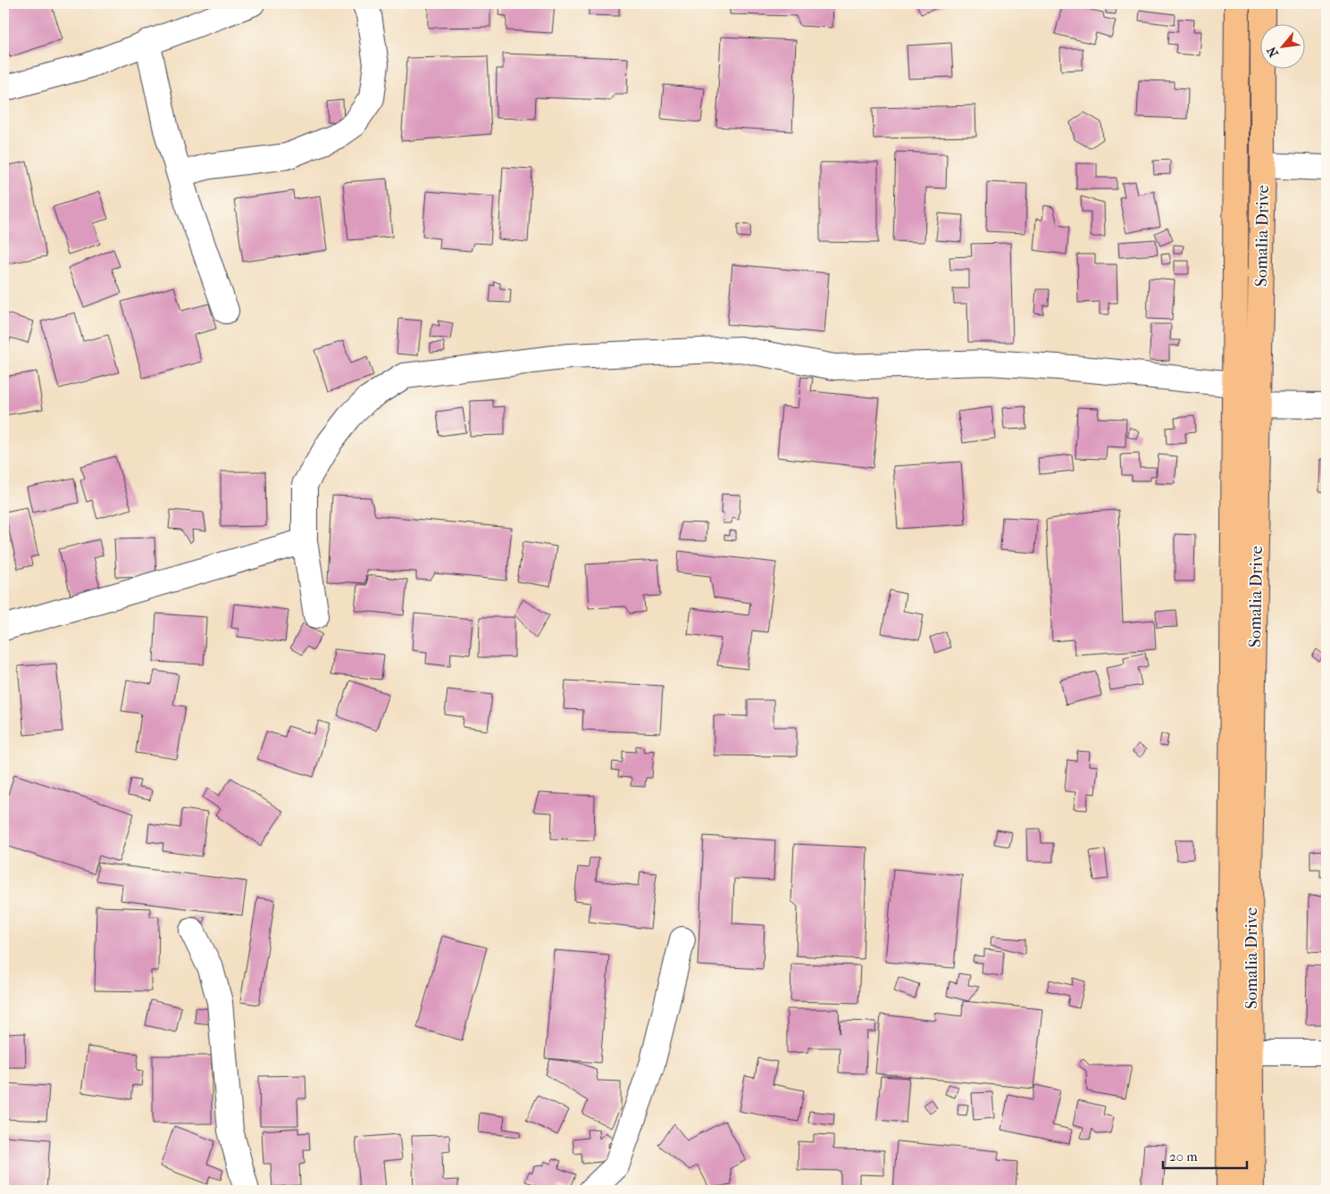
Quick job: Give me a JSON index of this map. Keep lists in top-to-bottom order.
{
  "streets": {
    "main road": ["Somalia Drive"]
  },
  "scale_bar": "20 m",
  "north": "bottom left"
}
